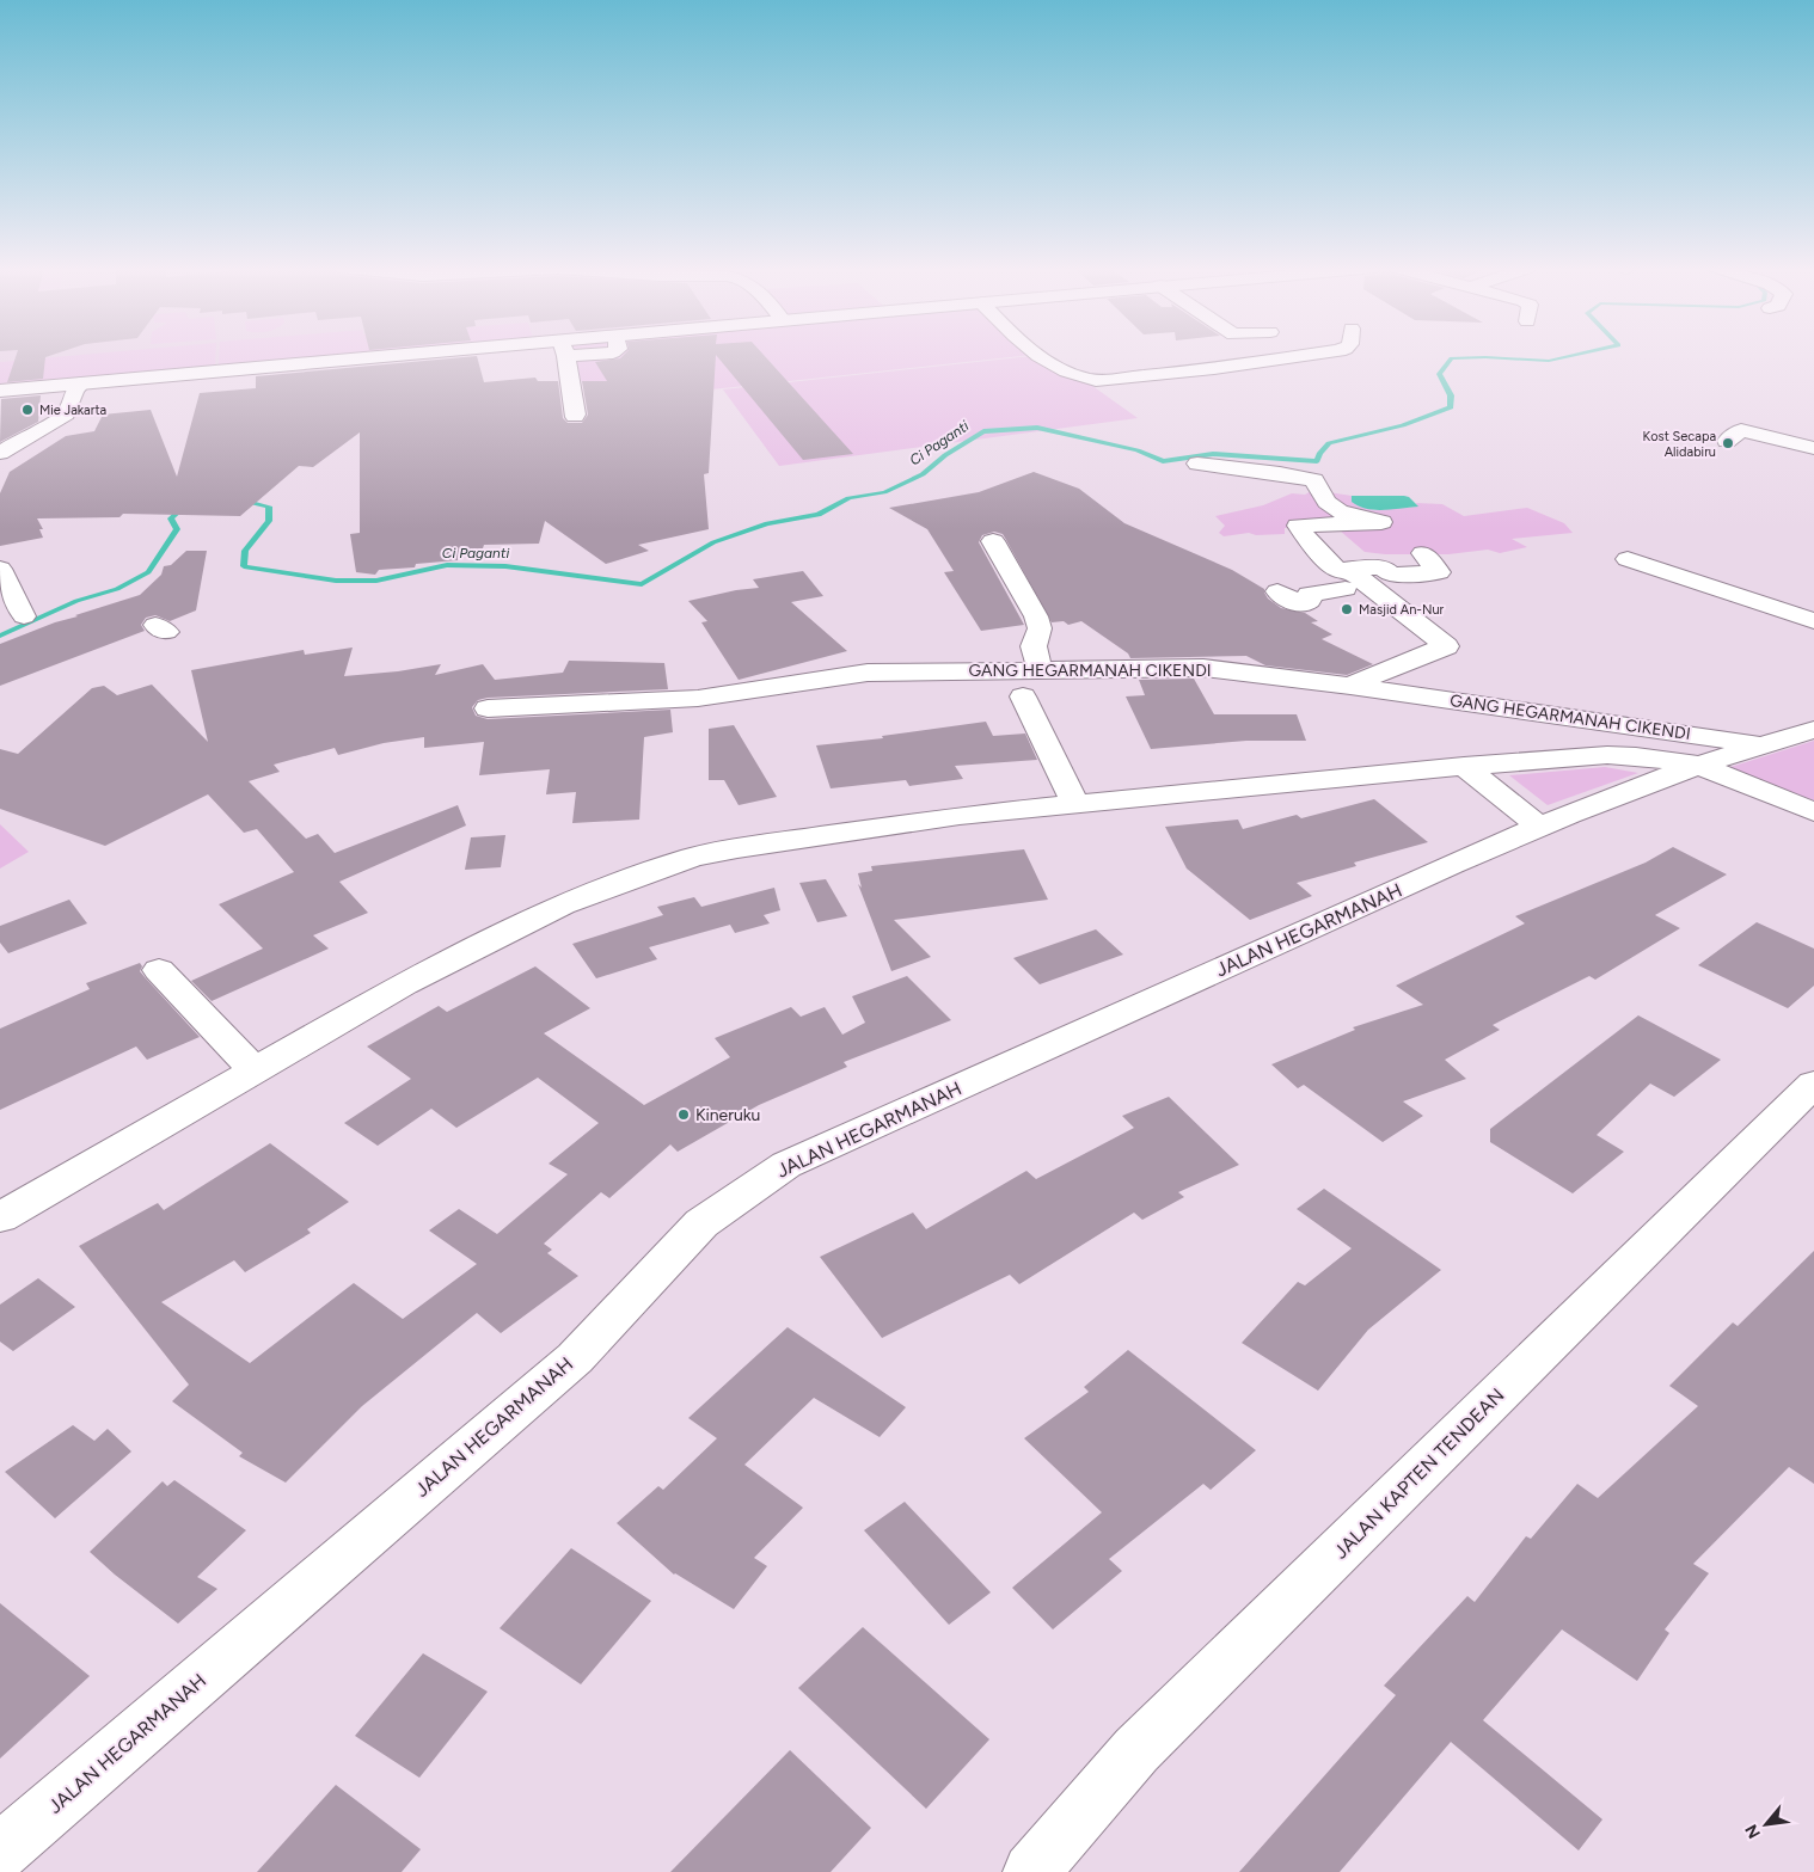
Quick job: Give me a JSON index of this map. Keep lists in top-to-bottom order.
{
  "streets": {
    "street": ["GANG HEGARMANAH CIKENDI", "JALAN HEGARMANAH", "JALAN KAPTEN TENDEAN"]
  },
  "crossings": [
    ["GANG HEGARMANAH CIKENDI", "JALAN HEGARMANAH"]
  ],
  "water": ["Ci Paganti"],
  "places": [
    "Mie Jakarta",
    "Kost Secapa Alidabiru",
    "Masjid An-Nur",
    "Kineruku"
  ],
  "north": "bottom left"
}
